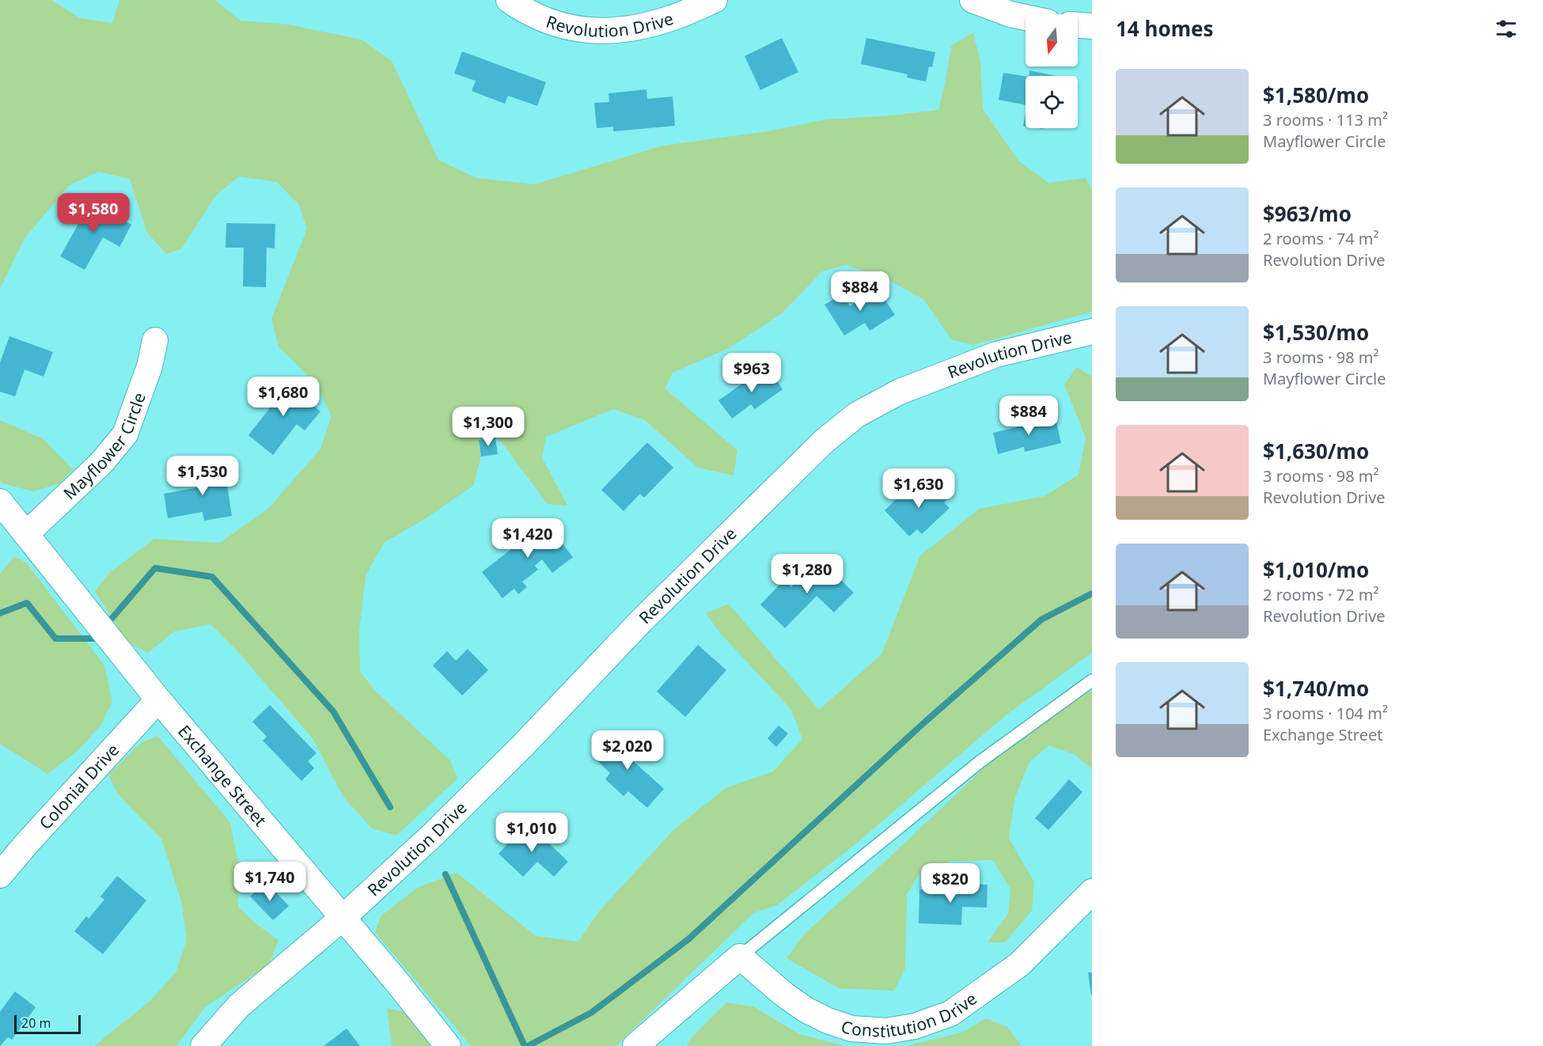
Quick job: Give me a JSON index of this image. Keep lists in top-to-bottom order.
{
  "streets": {
    "street": [
      "Revolution Drive",
      "Mayflower Circle",
      "Exchange Street",
      "Colonial Drive",
      "Constitution Drive"
    ]
  },
  "crossings": [
    ["Revolution Drive", "Exchange Street"],
    ["Mayflower Circle", "Exchange Street"],
    ["Exchange Street", "Colonial Drive"]
  ],
  "scale_bar": "20 m",
  "north": "bottom",
  "page": {
    "heading": "14 homes",
    "list": [
      {
        "name": "$1,580/mo",
        "note": "3 rooms · 113 m² · Mayflower Circle"
      },
      {
        "name": "$963/mo",
        "note": "2 rooms · 74 m² · Revolution Drive"
      },
      {
        "name": "$1,530/mo",
        "note": "3 rooms · 98 m² · Mayflower Circle"
      },
      {
        "name": "$1,630/mo",
        "note": "3 rooms · 98 m² · Revolution Drive"
      },
      {
        "name": "$1,010/mo",
        "note": "2 rooms · 72 m² · Revolution Drive"
      },
      {
        "name": "$1,740/mo",
        "note": "3 rooms · 104 m² · Exchange Street"
      }
    ],
    "price": [
      "$1,580",
      "$884",
      "$963",
      "$1,680",
      "$884",
      "$1,300",
      "$1,530",
      "$1,630",
      "$1,420",
      "$1,280",
      "$2,020",
      "$1,010",
      "$1,740",
      "$820"
    ],
    "scale": "20 m"
  }
}
